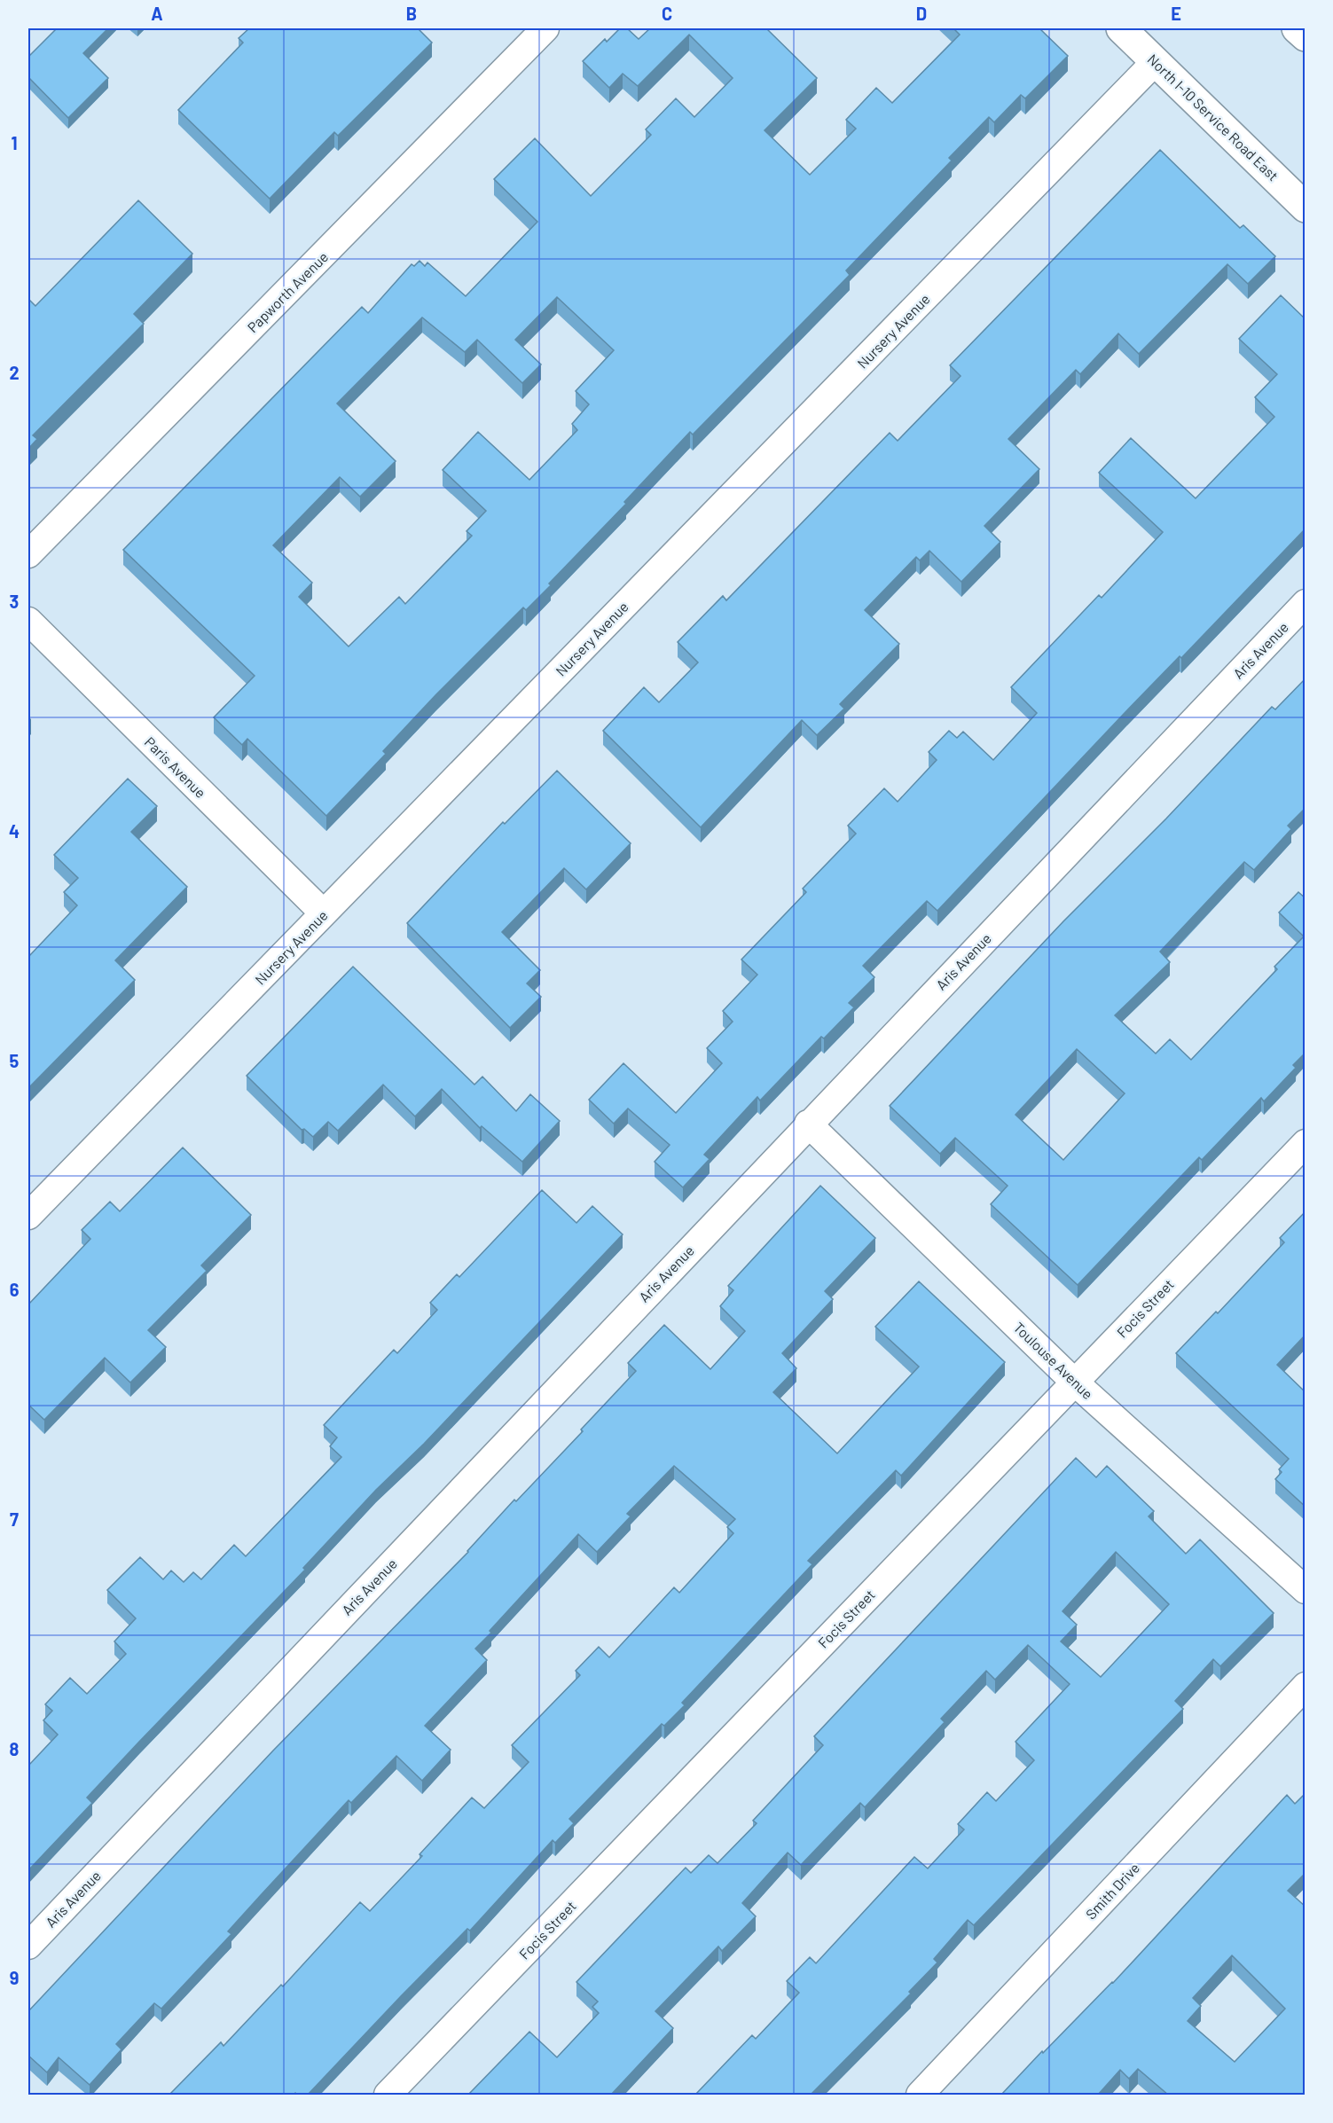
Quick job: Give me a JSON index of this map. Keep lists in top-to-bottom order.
{
  "streets": {
    "main road": ["North I-10 Service Road East"],
    "street": [
      "Papworth Avenue",
      "Nursery Avenue",
      "Aris Avenue",
      "Paris Avenue",
      "Focis Street",
      "Toulouse Avenue",
      "Smith Drive"
    ]
  },
  "crossings": [
    ["North I-10 Service Road East", "Nursery Avenue"],
    ["Nursery Avenue", "Paris Avenue"],
    ["Aris Avenue", "Toulouse Avenue"],
    ["Focis Street", "Toulouse Avenue"]
  ],
  "grid": {
    "columns": [
      "A",
      "B",
      "C",
      "D",
      "E"
    ],
    "rows": [
      "1",
      "2",
      "3",
      "4",
      "5",
      "6",
      "7",
      "8",
      "9"
    ]
  }
}
